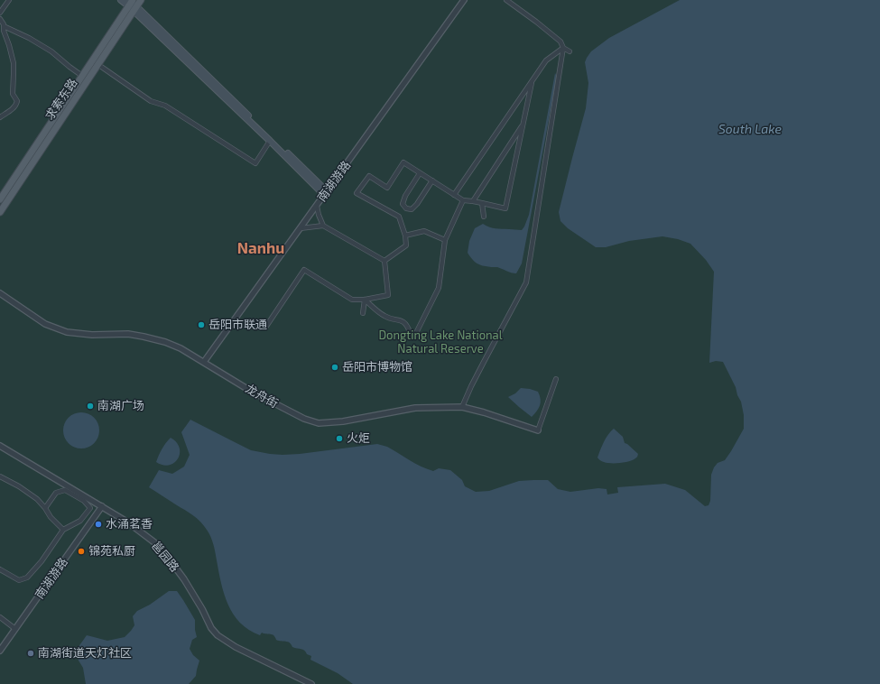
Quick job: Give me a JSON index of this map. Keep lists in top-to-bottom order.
{
  "streets": {
    "main road": ["求索东路"],
    "street": ["南湖游路", "龙舟街", "邕园路"]
  },
  "crossings": [
    ["南湖游路", "龙舟街"],
    ["南湖游路", "邕园路"]
  ],
  "districts": ["Nanhu"],
  "water": ["South Lake"],
  "parks": ["Dongting Lake National Natural Reserve"],
  "places": [
    "岳阳市联通",
    "岳阳市博物馆",
    "南湖广场",
    "火炬",
    "水涌茗香",
    "锦苑私厨",
    "南湖街道天灯社区"
  ]
}
